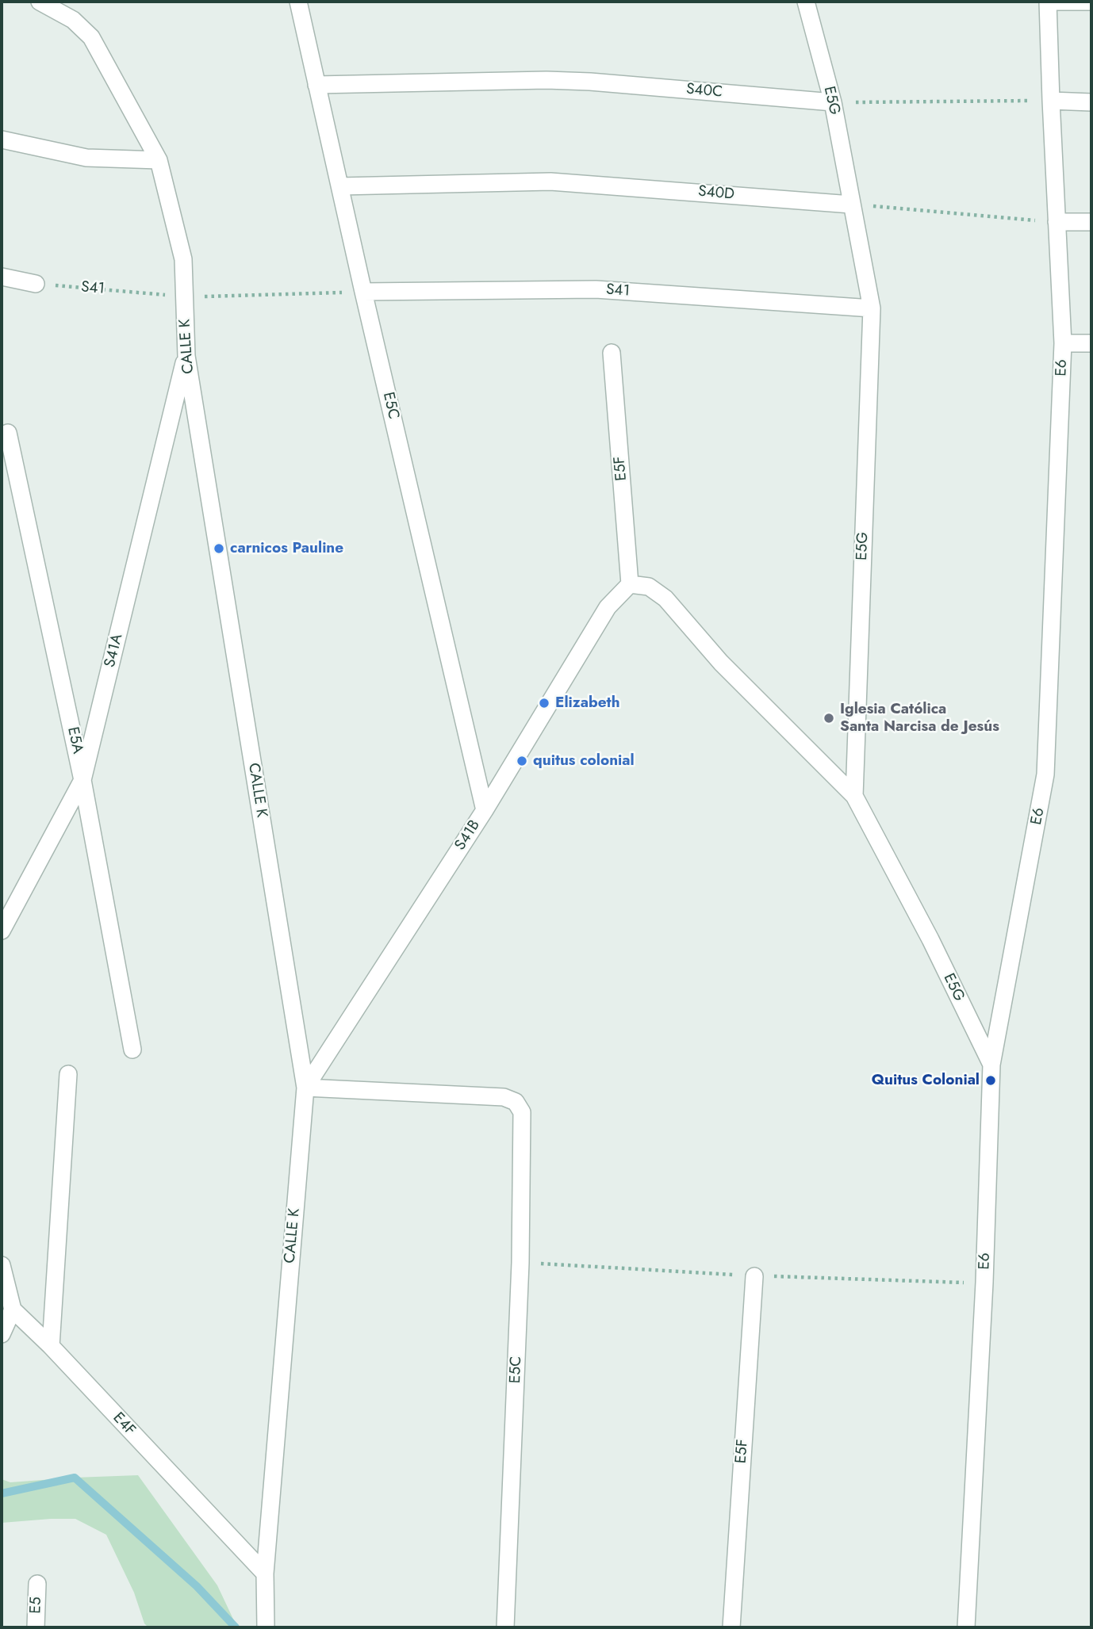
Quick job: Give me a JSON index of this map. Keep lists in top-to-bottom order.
{
  "streets": {
    "street": [
      "S40C",
      "E5G",
      "S40D",
      "S41",
      "CALLE K",
      "E6",
      "E5C",
      "E5F",
      "S41A",
      "E5A",
      "S41B",
      "E4F",
      "E5"
    ]
  },
  "crossings": [
    ["S40C", "E5G"],
    ["S40C", "E5C"],
    ["E5G", "S40D"],
    ["E5G", "S41"],
    ["E5G", "E6"],
    ["S40D", "E5C"],
    ["S41", "CALLE K"],
    ["S41", "E5C"],
    ["CALLE K", "E5C"],
    ["CALLE K", "S41A"],
    ["CALLE K", "S41B"],
    ["CALLE K", "E4F"],
    ["E5C", "S41B"],
    ["E5F", "S41B"],
    ["S41A", "E5A"]
  ],
  "places": [
    "carnicos Pauline",
    "Elizabeth",
    "Iglesia Católica Santa Narcisa de Jesús",
    "quitus colonial",
    "Quitus Colonial"
  ]
}
